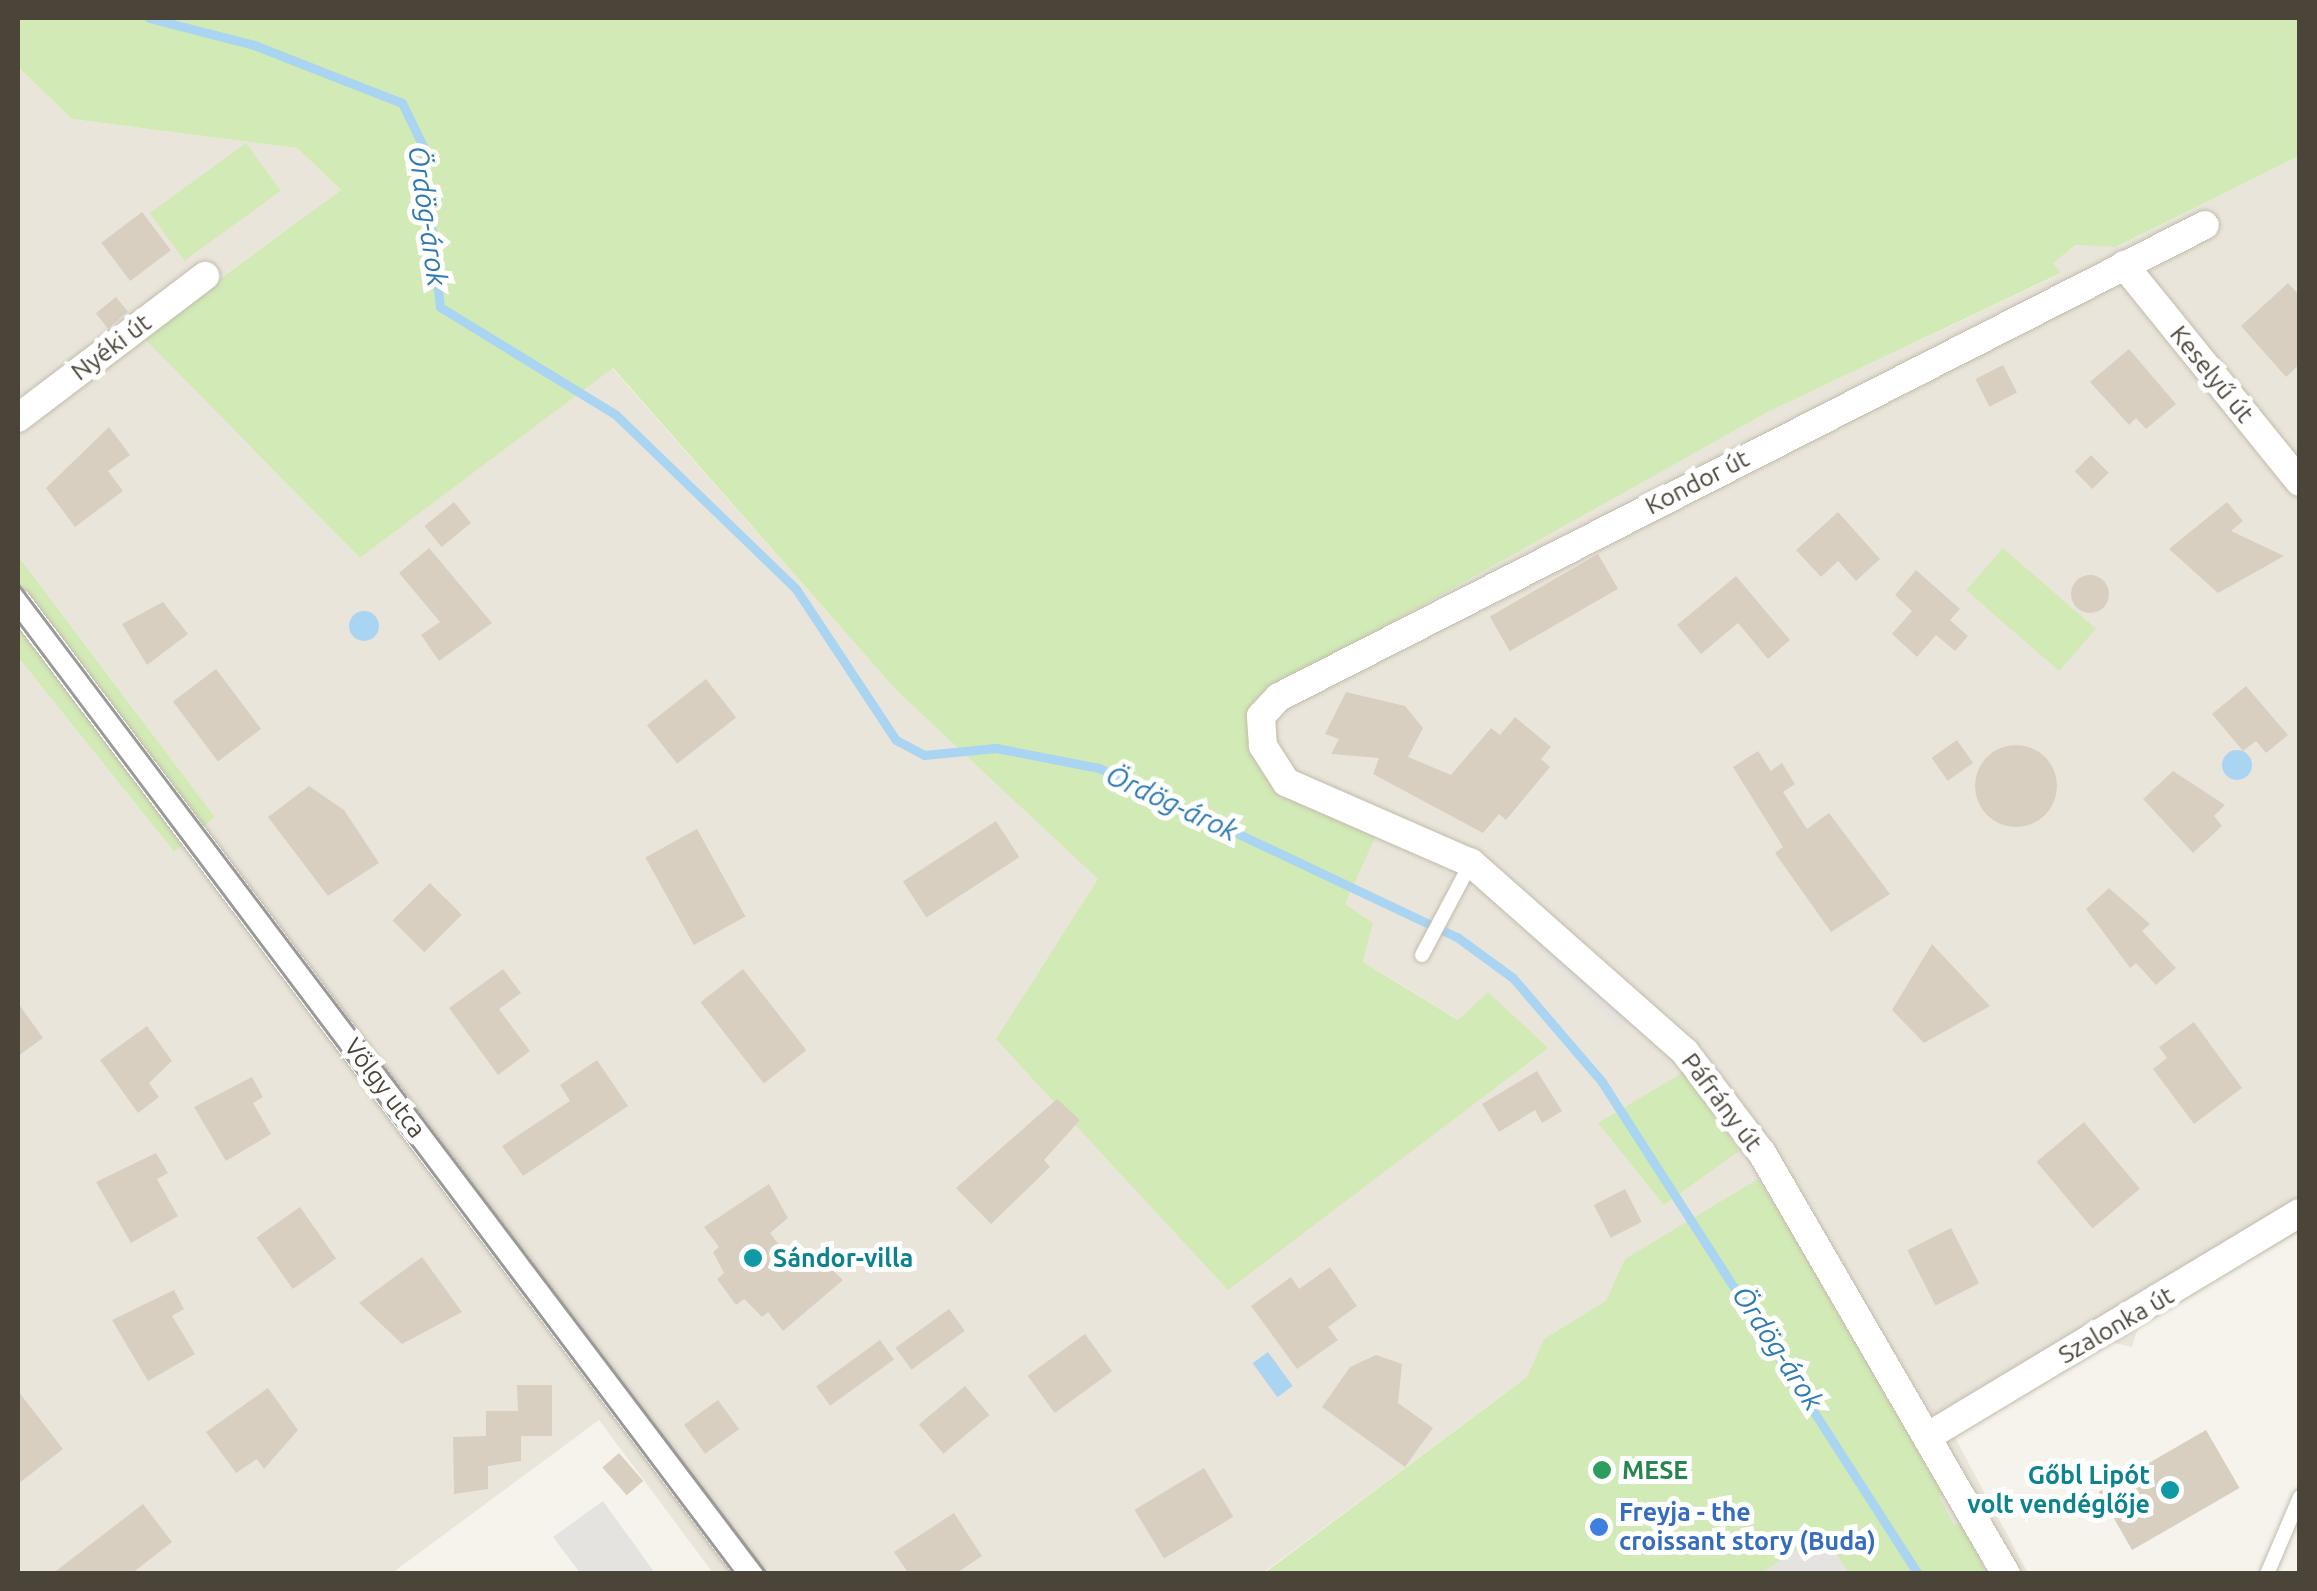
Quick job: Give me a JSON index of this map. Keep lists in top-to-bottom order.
{
  "streets": {
    "street": [
      "Nyéki út",
      "Keselyű út",
      "Kondor út",
      "Völgy utca",
      "Páfrány út",
      "Szalonka út"
    ]
  },
  "crossings": [
    ["Keselyű út", "Kondor út"],
    ["Kondor út", "Páfrány út"],
    ["Páfrány út", "Szalonka út"]
  ],
  "water": ["Ördög-árok"],
  "places": [
    "Sándor-villa",
    "MESE",
    "Gőbl Lipót volt vendéglője",
    "Freyja - the croissant story (Buda)"
  ]
}
